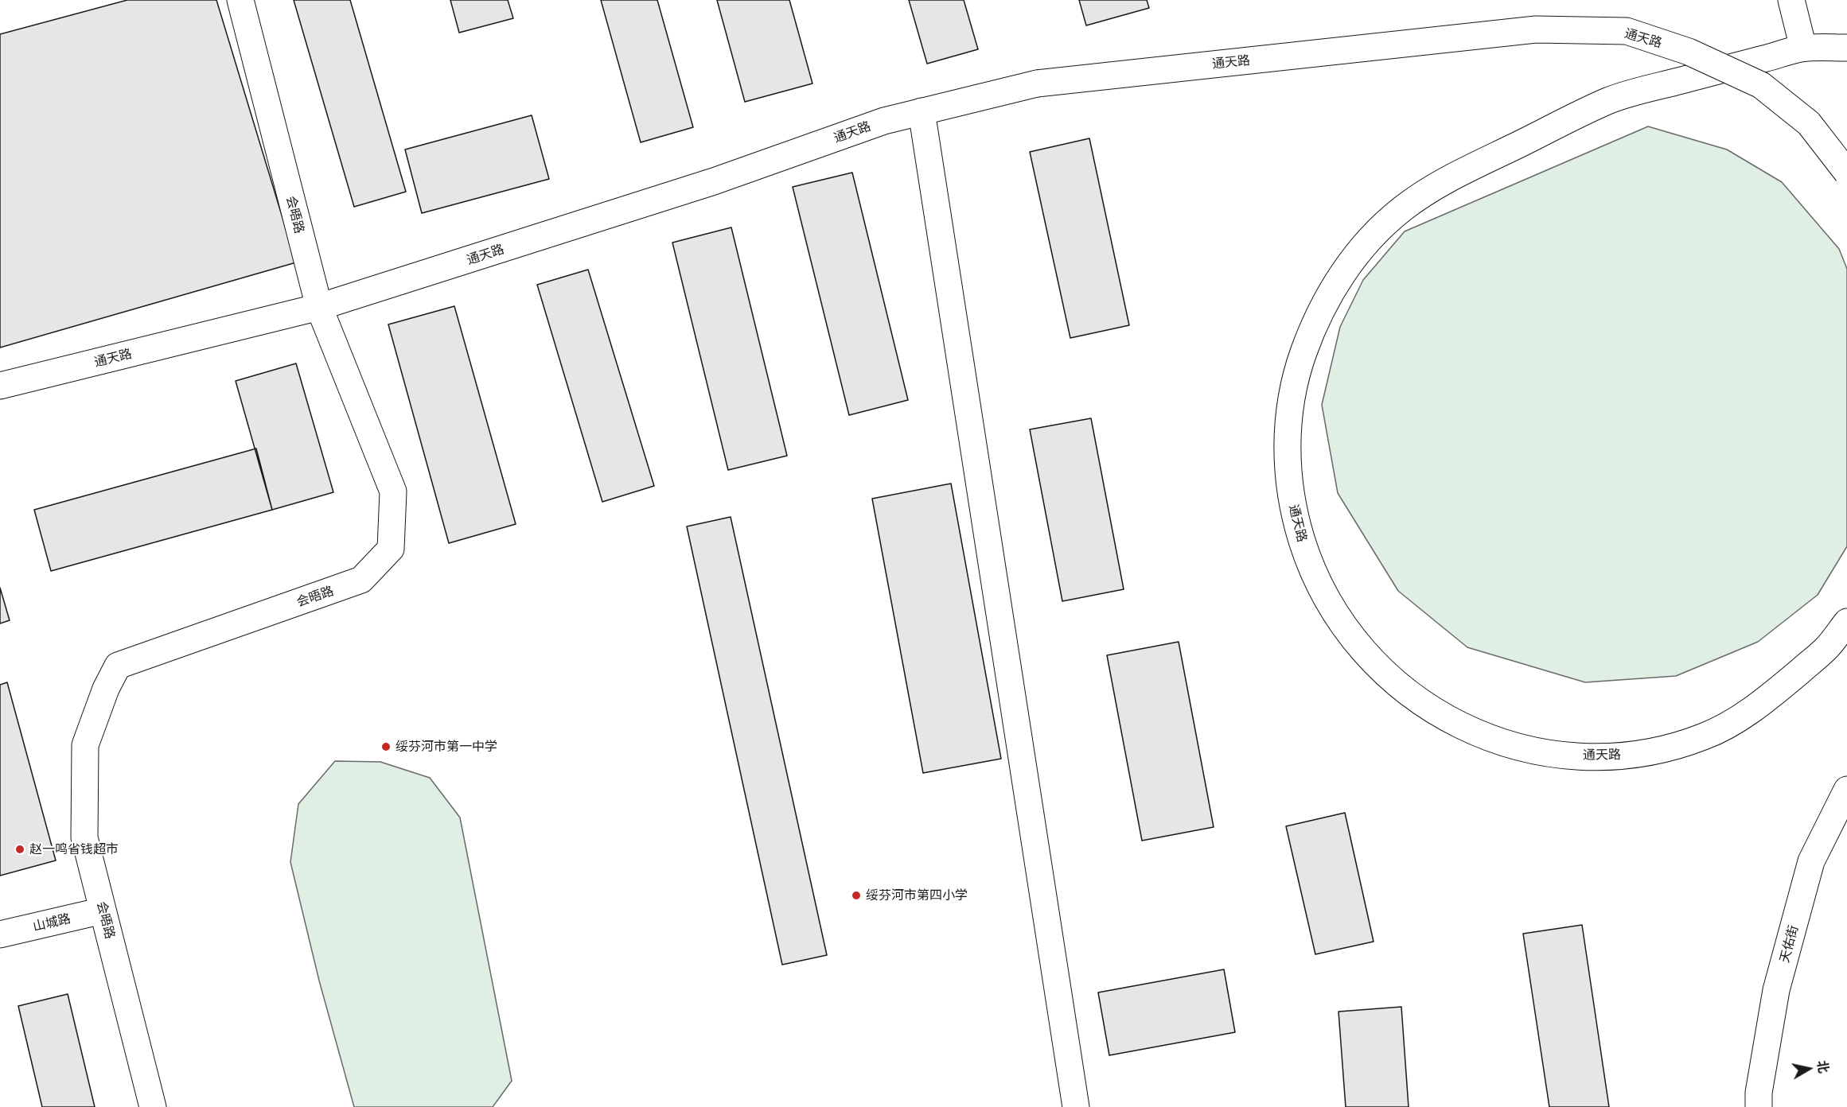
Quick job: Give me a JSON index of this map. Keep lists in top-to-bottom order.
{
  "streets": {
    "main road": [
      "通天路",
      "会晤路",
      "山城路",
      "天佑街"
    ]
  },
  "crossings": [
    ["通天路", "会晤路"],
    ["会晤路", "山城路"]
  ],
  "places": ["绥芬河市第一中学", "赵一鸣省钱超市", "绥芬河市第四小学"],
  "north": "right"
}
